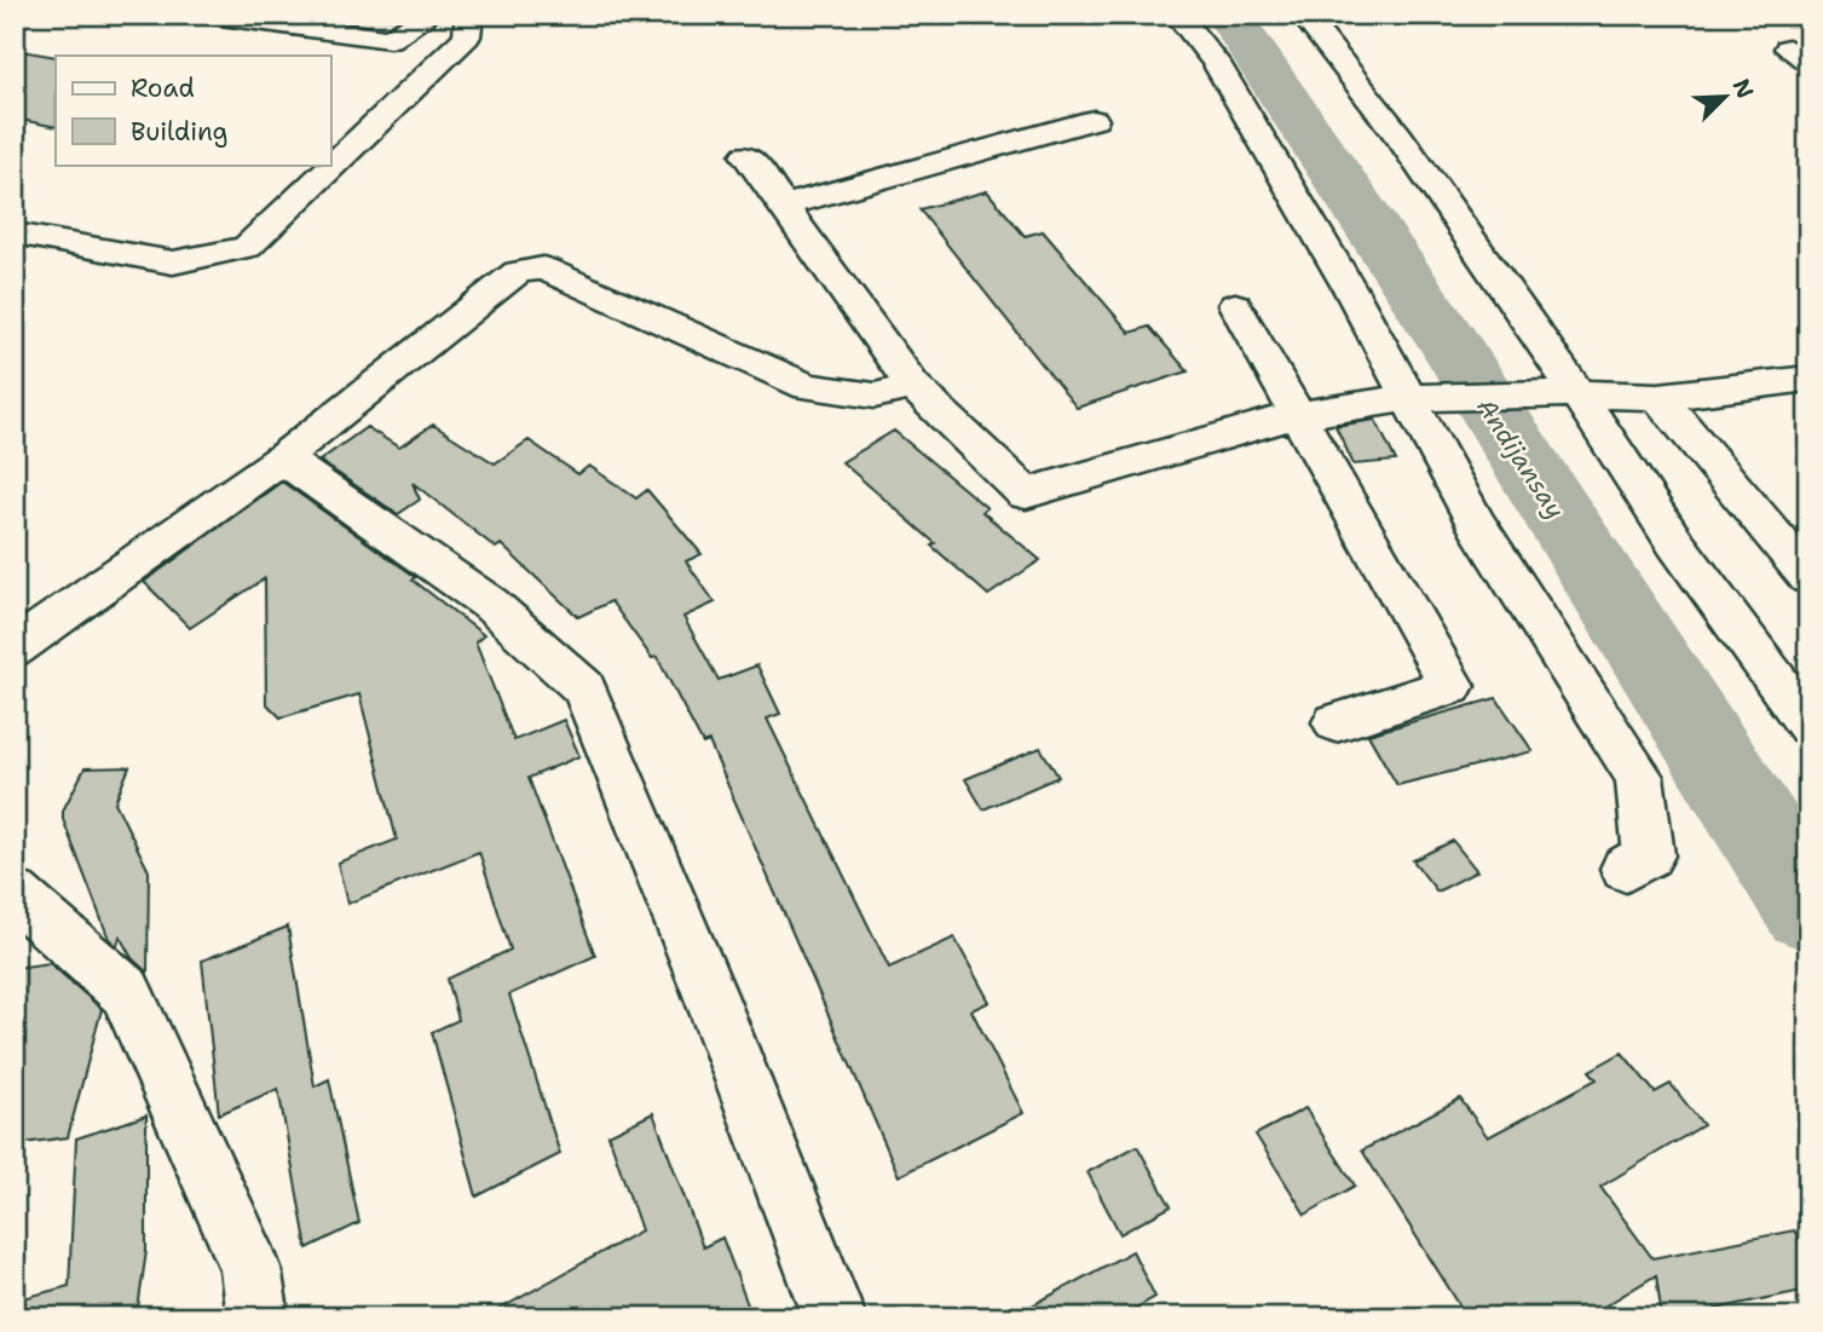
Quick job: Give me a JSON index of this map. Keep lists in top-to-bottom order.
{
  "water": ["Andijansay"],
  "legend": ["Road", "Building"],
  "north": "top right"
}
